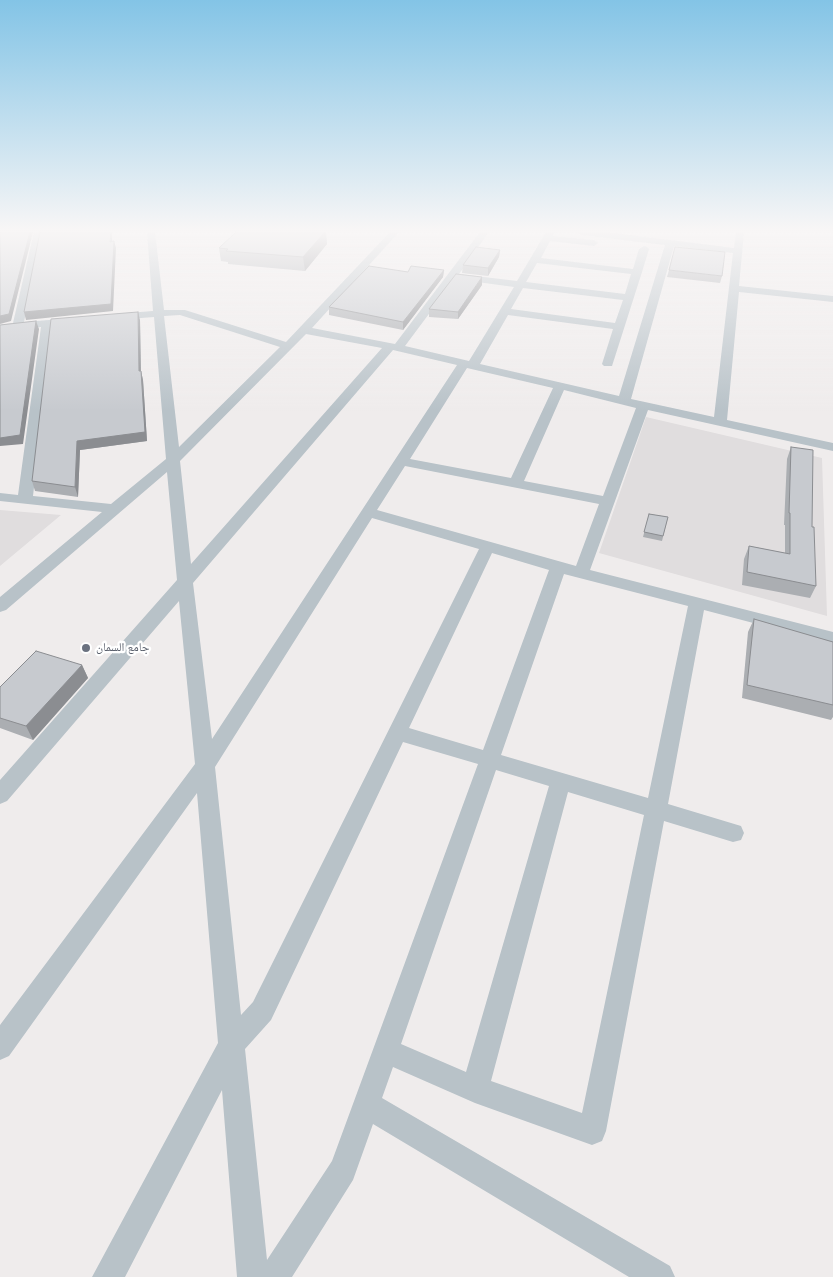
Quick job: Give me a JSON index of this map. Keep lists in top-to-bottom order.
{
  "places": ["جامع السمان"]
}
